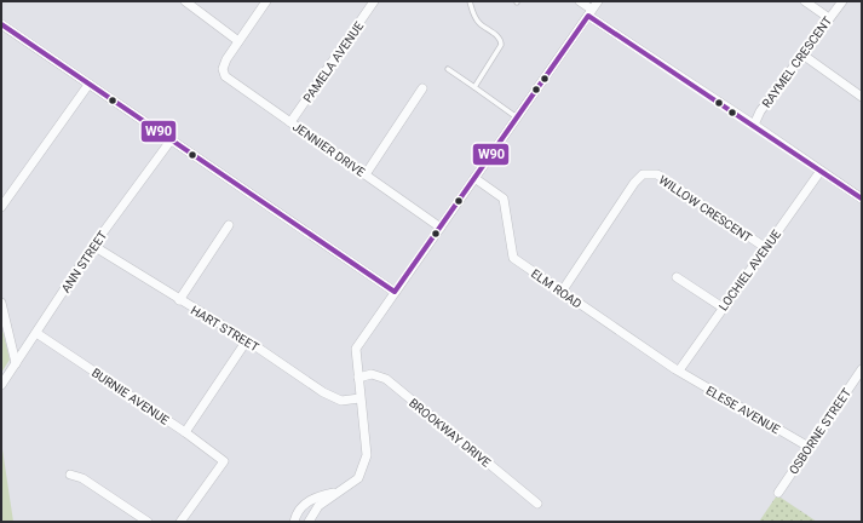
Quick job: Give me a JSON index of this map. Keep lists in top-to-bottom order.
{
  "streets": {
    "street": [
      "PAMELA AVENUE",
      "RAYMEL CRESCENT",
      "JENNIER DRIVE",
      "WILLOW CRESCENT",
      "ANN STREET",
      "LOCHIEL AVENUE",
      "ELM ROAD",
      "HART STREET",
      "BURNIE AVENUE",
      "ELESE AVENUE",
      "OSBORNE STREET",
      "BROOKWAY DRIVE"
    ]
  },
  "crossings": [
    ["PAMELA AVENUE", "JENNIER DRIVE"],
    ["WILLOW CRESCENT", "LOCHIEL AVENUE"],
    ["WILLOW CRESCENT", "ELM ROAD"],
    ["ANN STREET", "HART STREET"],
    ["ANN STREET", "BURNIE AVENUE"],
    ["LOCHIEL AVENUE", "ELM ROAD"],
    ["LOCHIEL AVENUE", "ELESE AVENUE"],
    ["ELM ROAD", "ELESE AVENUE"],
    ["ELESE AVENUE", "OSBORNE STREET"]
  ],
  "lines": ["transit line W90"]
}
